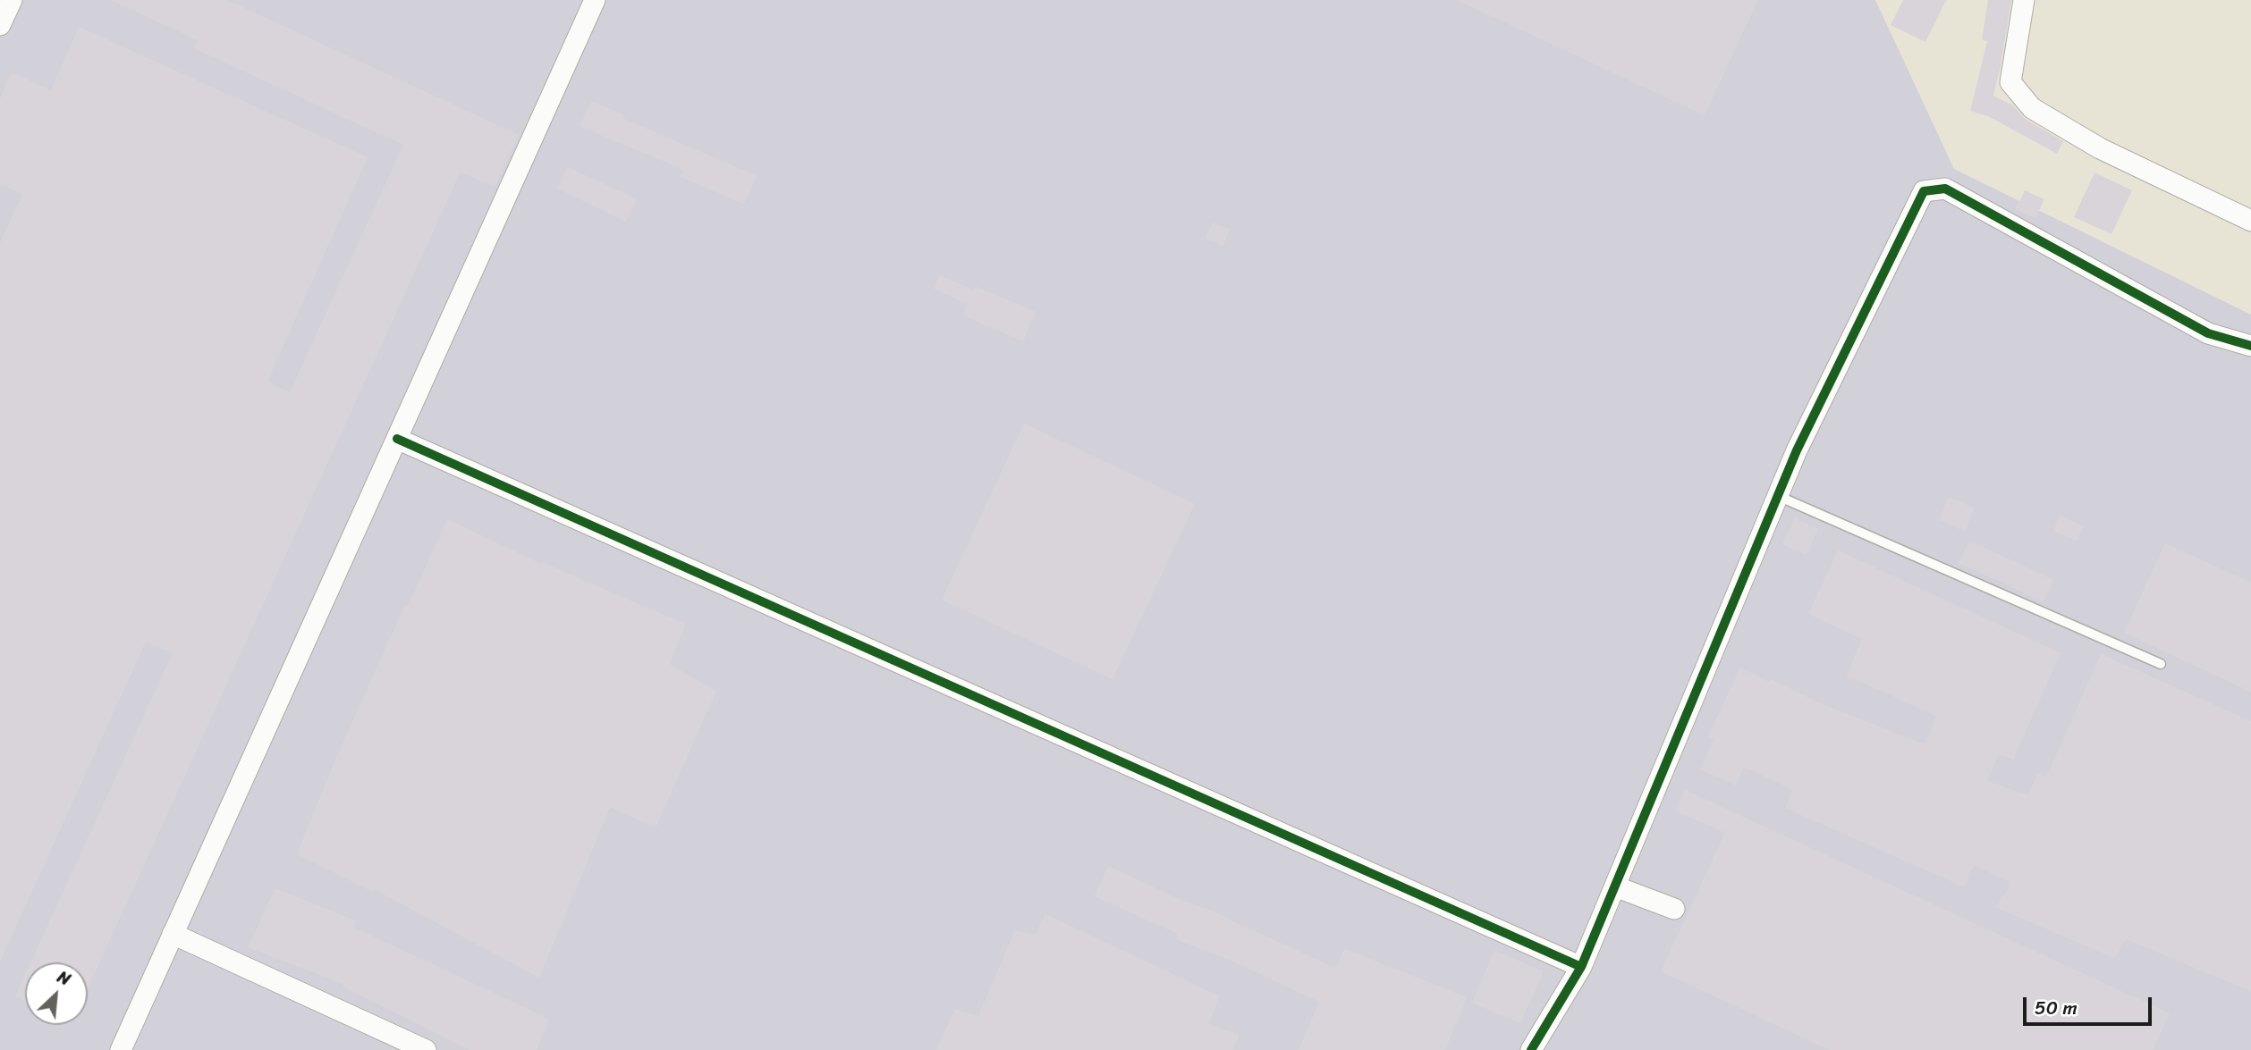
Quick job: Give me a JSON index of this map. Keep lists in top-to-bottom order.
{
  "scale_bar": "50 m",
  "north": "top right"
}
